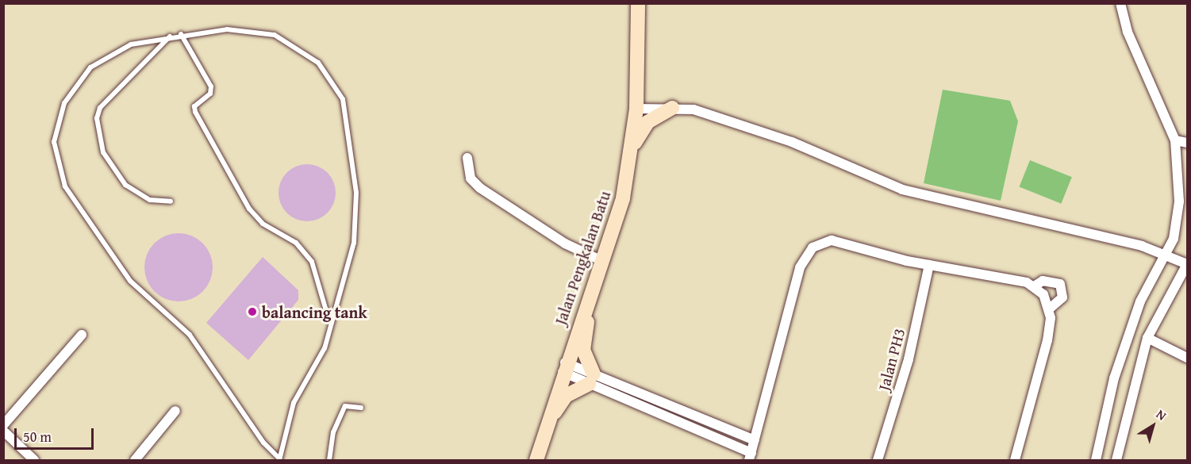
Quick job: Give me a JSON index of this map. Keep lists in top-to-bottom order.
{
  "streets": {
    "main road": ["Jalan Pengkalan Batu"],
    "street": ["Jalan PH3"]
  },
  "places": ["balancing tank"],
  "scale_bar": "50 m",
  "north": "top right"
}
